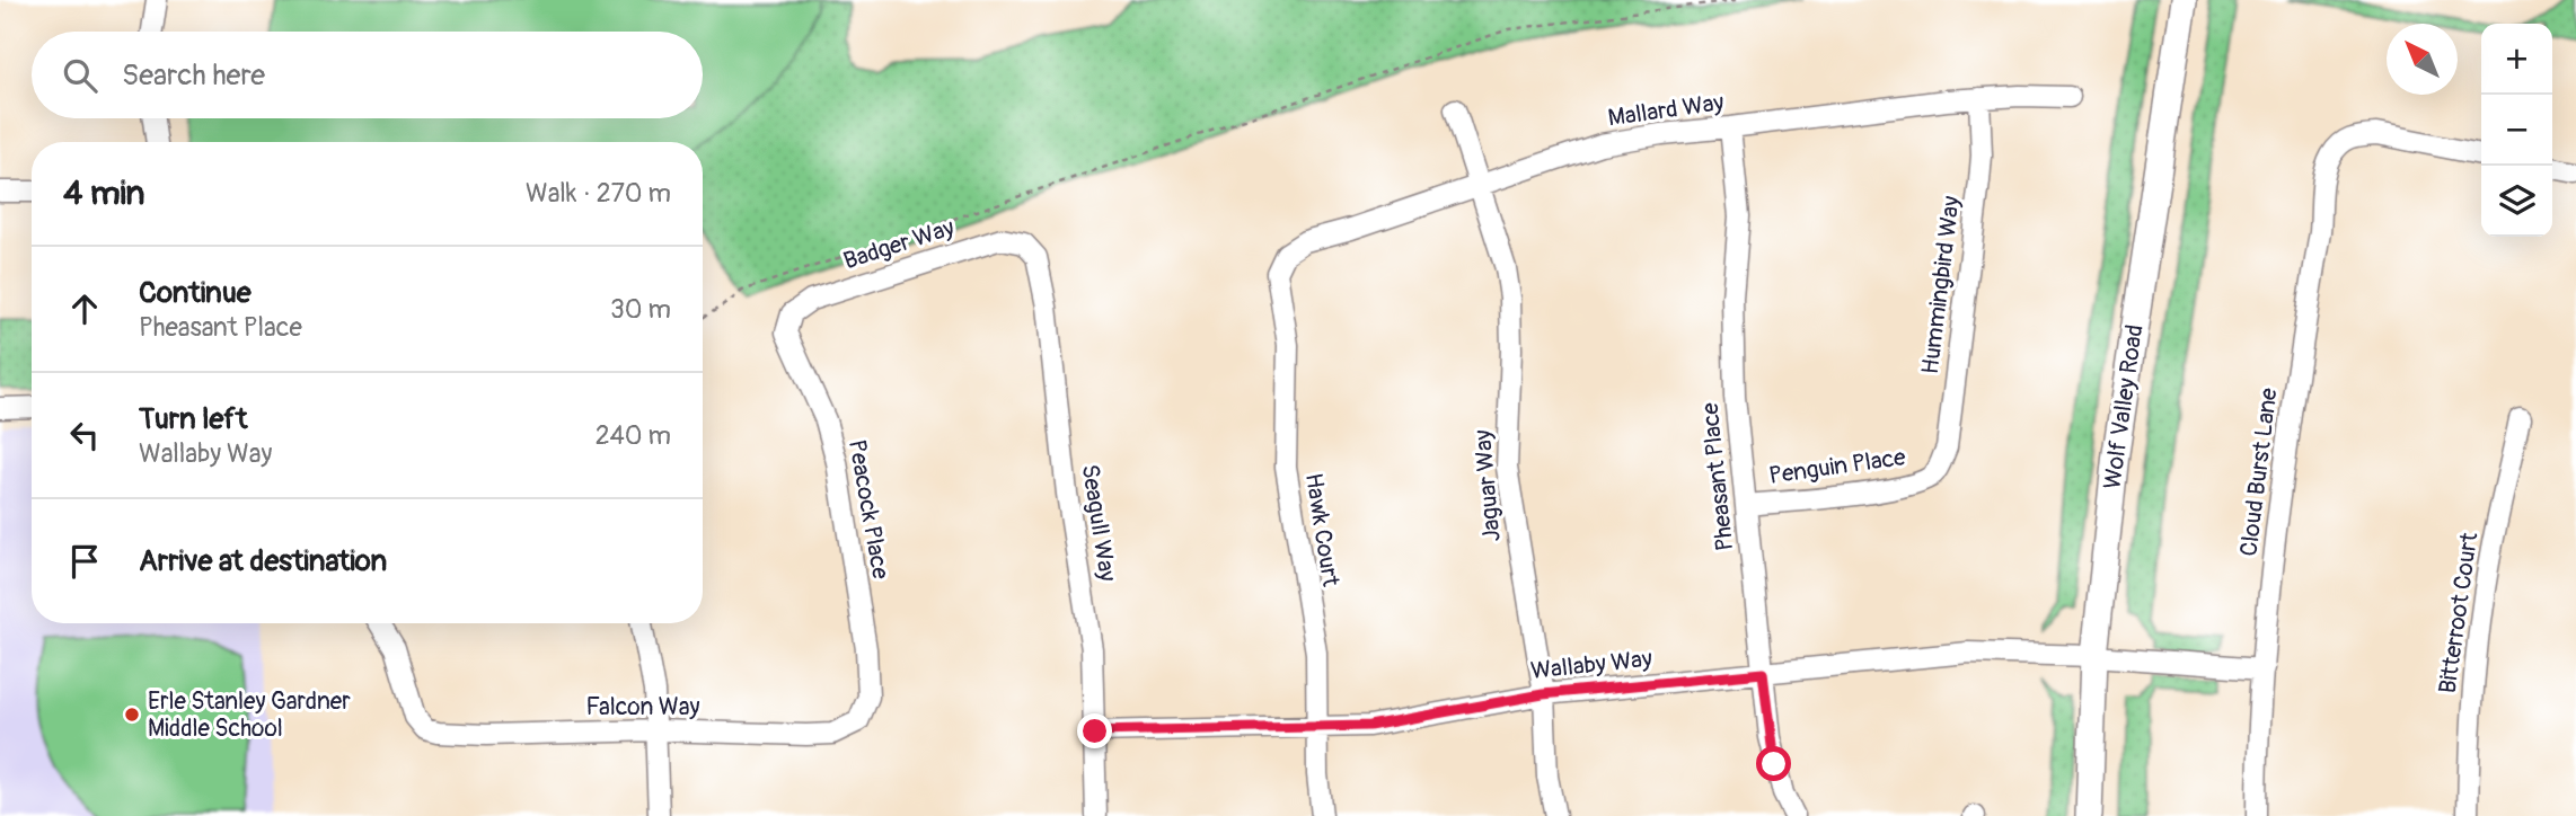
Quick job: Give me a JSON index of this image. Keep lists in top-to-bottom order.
{
  "streets": {
    "main road": ["Wolf Valley Road"],
    "street": [
      "Mallard Way",
      "Badger Way",
      "Hummingbird Way",
      "Penguin Place",
      "Cloud Burst Lane",
      "Pheasant Place",
      "Jaguar Way",
      "Peacock Place",
      "Seagull Way",
      "Hawk Court",
      "Bitterroot Court",
      "Wallaby Way",
      "Falcon Way"
    ]
  },
  "crossings": [
    ["Mallard Way", "Hummingbird Way"],
    ["Mallard Way", "Pheasant Place"],
    ["Mallard Way", "Jaguar Way"],
    ["Mallard Way", "Hawk Court"],
    ["Badger Way", "Peacock Place"],
    ["Badger Way", "Seagull Way"],
    ["Hummingbird Way", "Penguin Place"],
    ["Wolf Valley Road", "Wallaby Way"],
    ["Penguin Place", "Pheasant Place"],
    ["Cloud Burst Lane", "Wallaby Way"],
    ["Pheasant Place", "Wallaby Way"],
    ["Jaguar Way", "Wallaby Way"],
    ["Peacock Place", "Falcon Way"],
    ["Seagull Way", "Wallaby Way"],
    ["Hawk Court", "Wallaby Way"]
  ],
  "places": ["Erle Stanley Gardner Middle School"],
  "north": "top left",
  "page": {
    "map_buttons": ["+", "−"],
    "search": "Search here",
    "heading": ["4 min", "Walk · 270 m"],
    "list": [
      ["Continue", "Pheasant Place", "30 m"],
      ["Turn left", "Wallaby Way", "240 m"],
      "Arrive at destination"
    ]
  }
}
